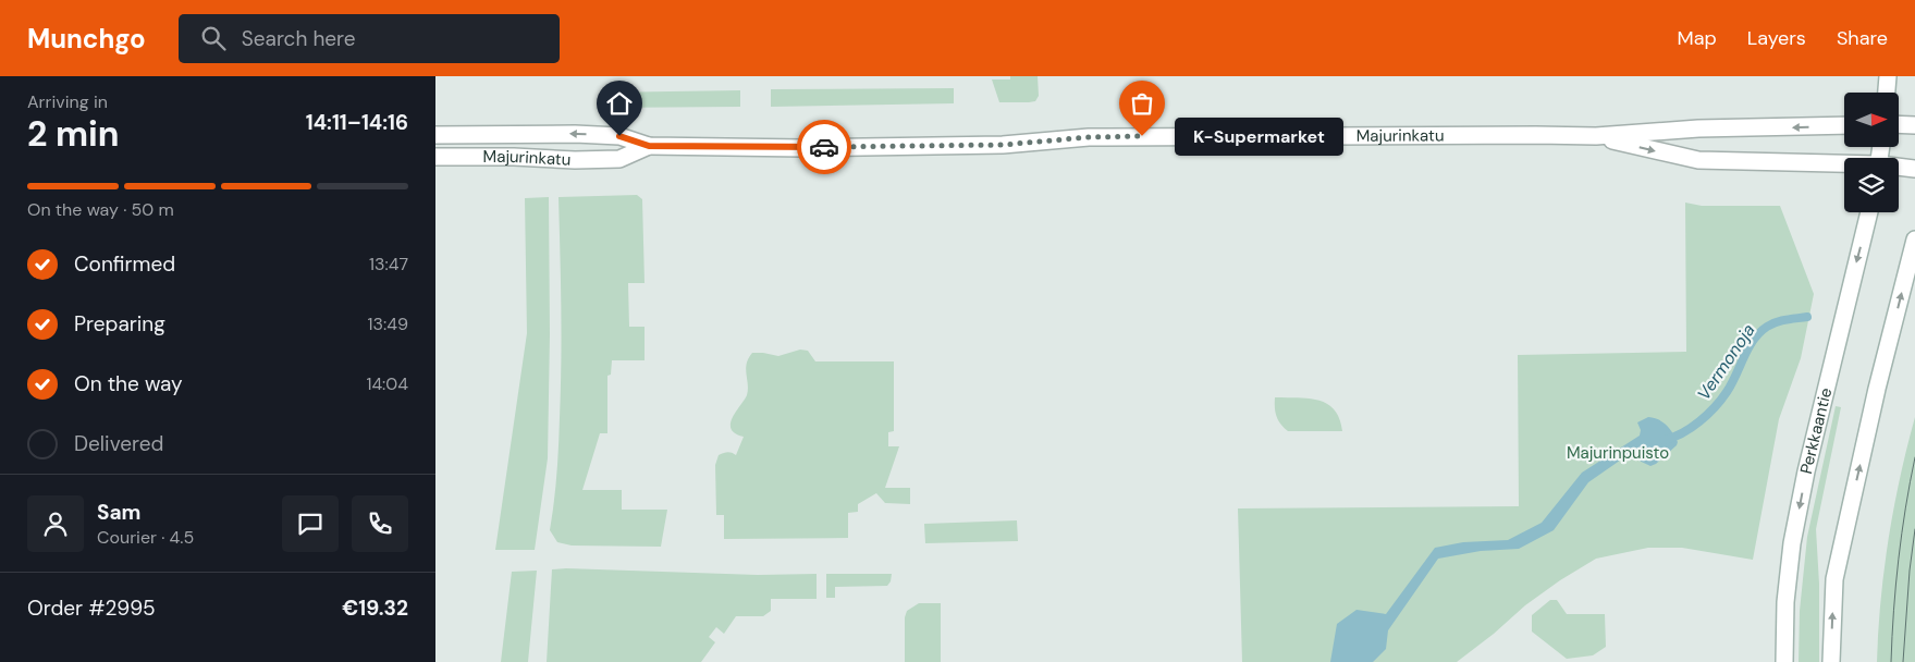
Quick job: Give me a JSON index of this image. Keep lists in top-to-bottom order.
{
  "streets": {
    "street": ["Majurinkatu", "Perkkaantie"]
  },
  "water": ["Vermonoja"],
  "parks": ["Majurinpuisto"],
  "places": ["K-Supermarket"],
  "north": "right",
  "page": {
    "header": "Munchgo",
    "search": "Search here",
    "nav": ["Map", "Layers", "Share"],
    "heading": ["2 min", "Arriving in", "14:11–14:16"],
    "panel": [
      "Sam",
      "Courier · 4.5",
      "Order #2995",
      "€19.32"
    ],
    "bubble": "K-Supermarket",
    "bar": "On the way · 50 m",
    "list": [
      ["Confirmed", "13:47"],
      ["Preparing", "13:49"],
      ["On the way", "14:04"],
      "Delivered"
    ]
  }
}
